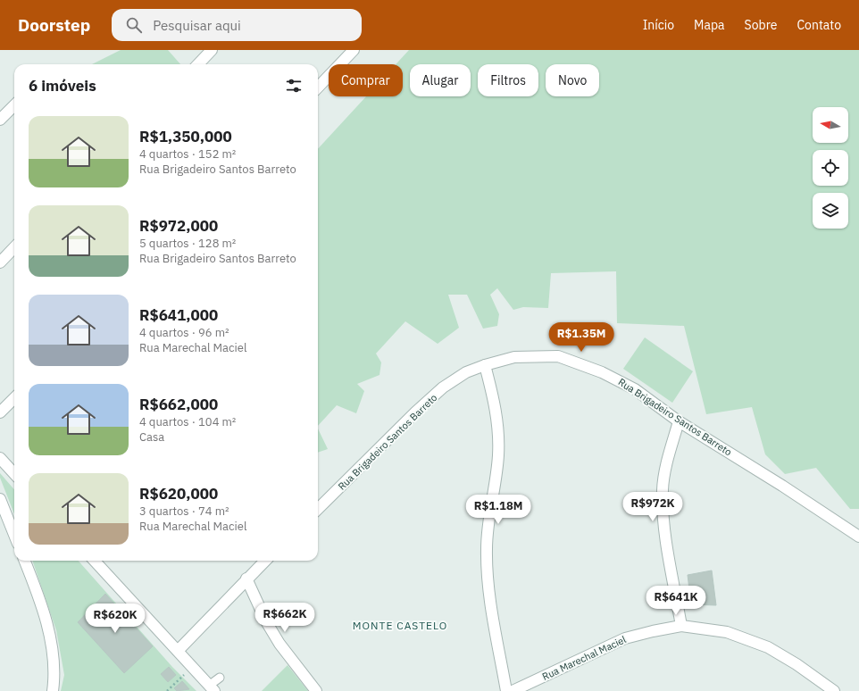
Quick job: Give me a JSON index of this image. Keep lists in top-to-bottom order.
{
  "streets": {
    "street": ["Rua Brigadeiro Santos Barreto", "Rua Marechal Maciel"]
  },
  "districts": ["MONTE CASTELO"],
  "north": "left",
  "page": {
    "header": "Doorstep",
    "search": "Pesquisar aqui",
    "nav": [
      "Início",
      "Mapa",
      "Sobre",
      "Contato"
    ],
    "chip": [
      "Comprar",
      "Alugar",
      "Filtros",
      "Novo"
    ],
    "heading": "6 imóveis",
    "list": [
      {
        "name": "R$1,350,000",
        "note": "4 quartos · 152 m² · Rua Brigadeiro Santos Barreto"
      },
      {
        "name": "R$972,000",
        "note": "5 quartos · 128 m² · Rua Brigadeiro Santos Barreto"
      },
      {
        "name": "R$641,000",
        "note": "4 quartos · 96 m² · Rua Marechal Maciel"
      },
      {
        "name": "R$662,000",
        "note": "4 quartos · 104 m² · Casa"
      },
      {
        "name": "R$620,000",
        "note": "3 quartos · 74 m² · Rua Marechal Maciel"
      }
    ],
    "price": [
      "R$1.35M",
      "R$972K",
      "R$1.18M",
      "R$641K",
      "R$662K",
      "R$620K"
    ]
  }
}
